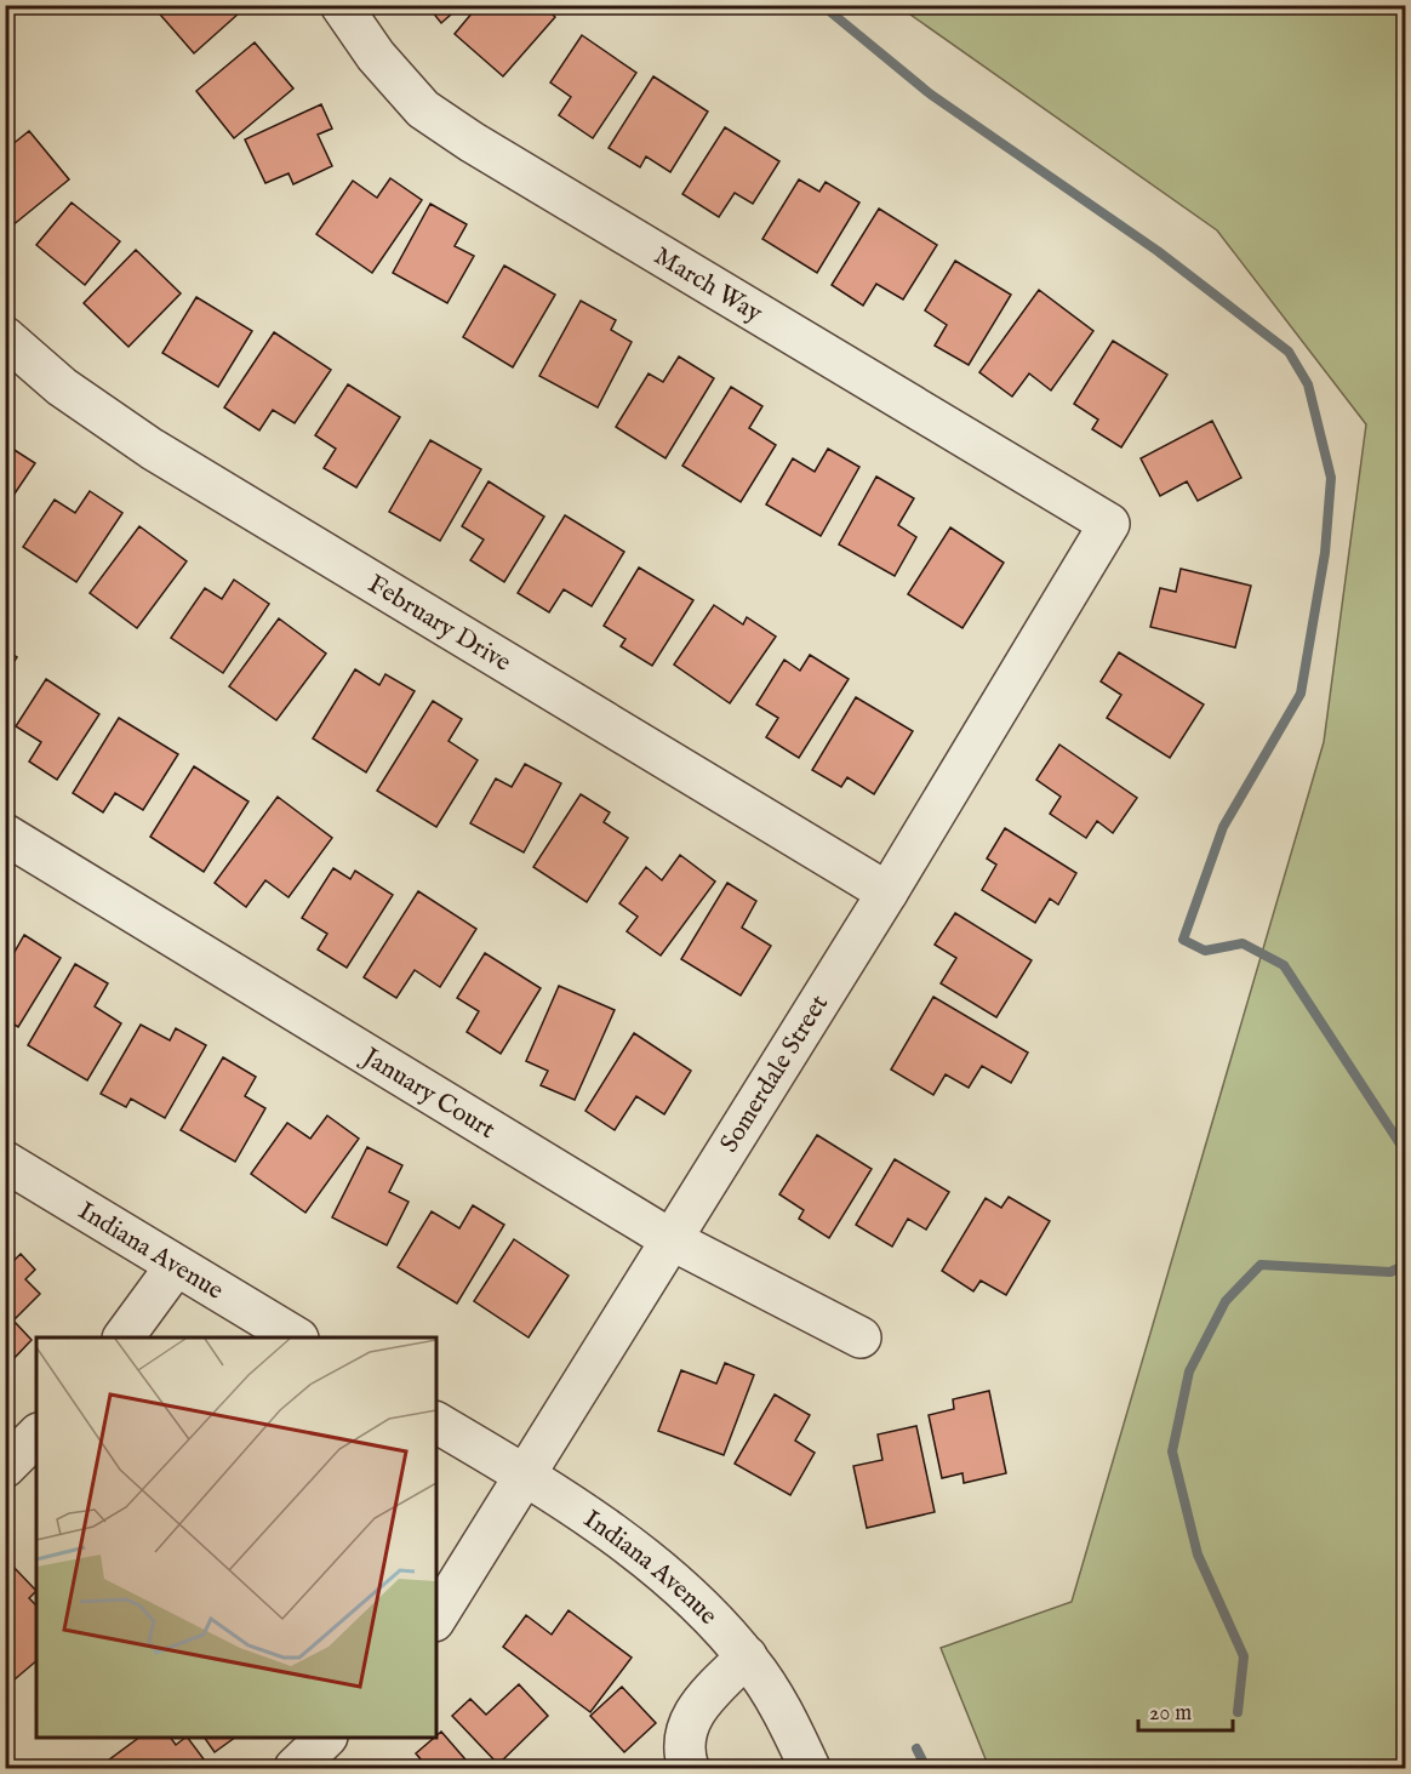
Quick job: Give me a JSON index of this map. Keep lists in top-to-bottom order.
{
  "streets": {
    "street": [
      "March Way",
      "February Drive",
      "Somerdale Street",
      "January Court",
      "Indiana Avenue"
    ]
  },
  "crossings": [
    ["March Way", "Somerdale Street"],
    ["February Drive", "Somerdale Street"],
    ["Somerdale Street", "January Court"],
    ["Somerdale Street", "Indiana Avenue"]
  ],
  "scale_bar": "20 m"
}
